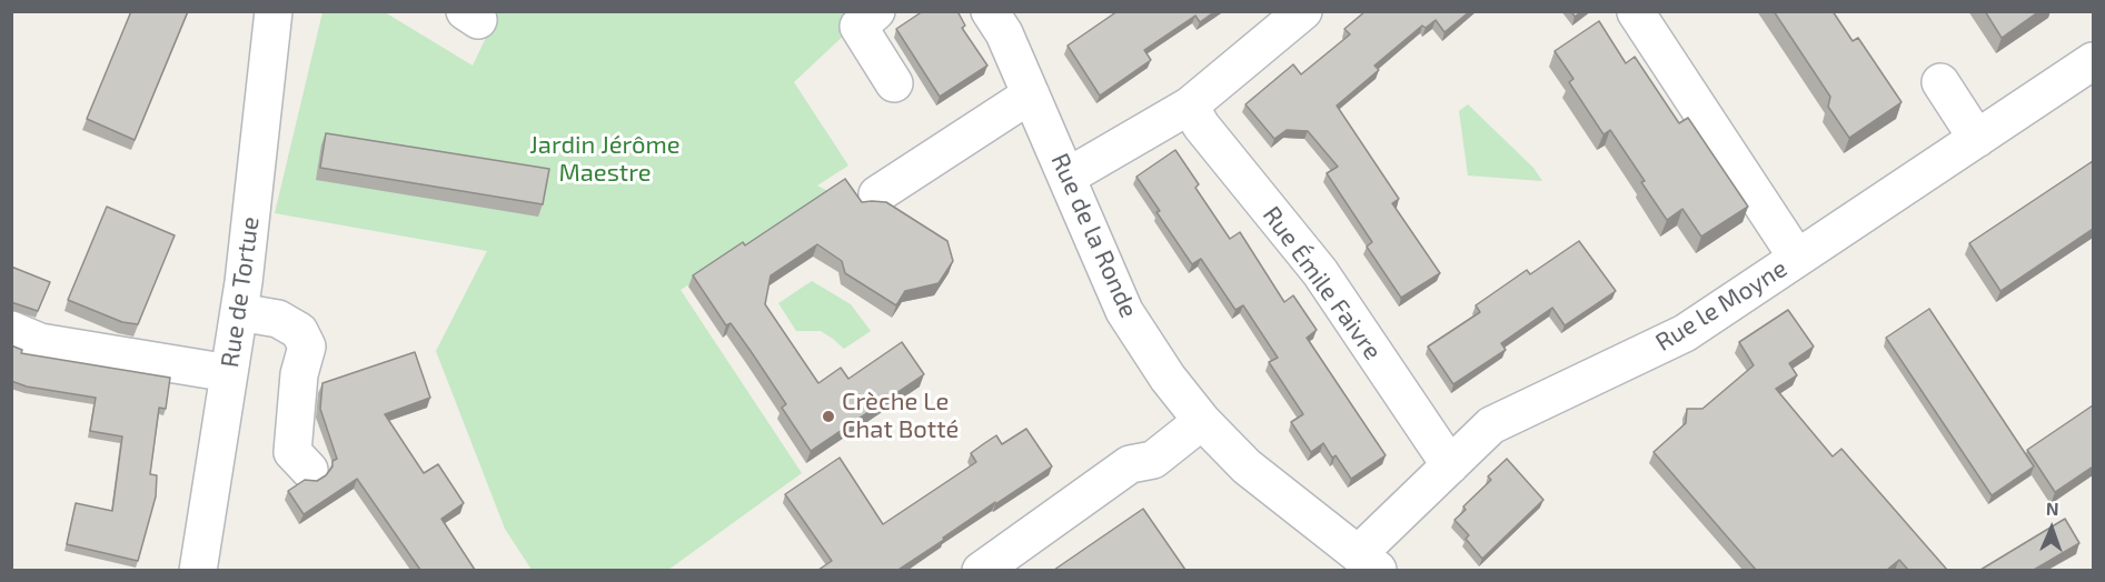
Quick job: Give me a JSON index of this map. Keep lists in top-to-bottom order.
{
  "streets": {
    "street": [
      "Rue de la Ronde",
      "Rue Émile Faivre",
      "Rue de Tortue",
      "Rue le Moyne"
    ]
  },
  "crossings": [
    ["Rue de la Ronde", "Rue le Moyne"],
    ["Rue Émile Faivre", "Rue le Moyne"]
  ],
  "parks": ["Jardin Jérôme Maestre"],
  "places": ["Crèche Le Chat Botté"],
  "north": "top"
}
